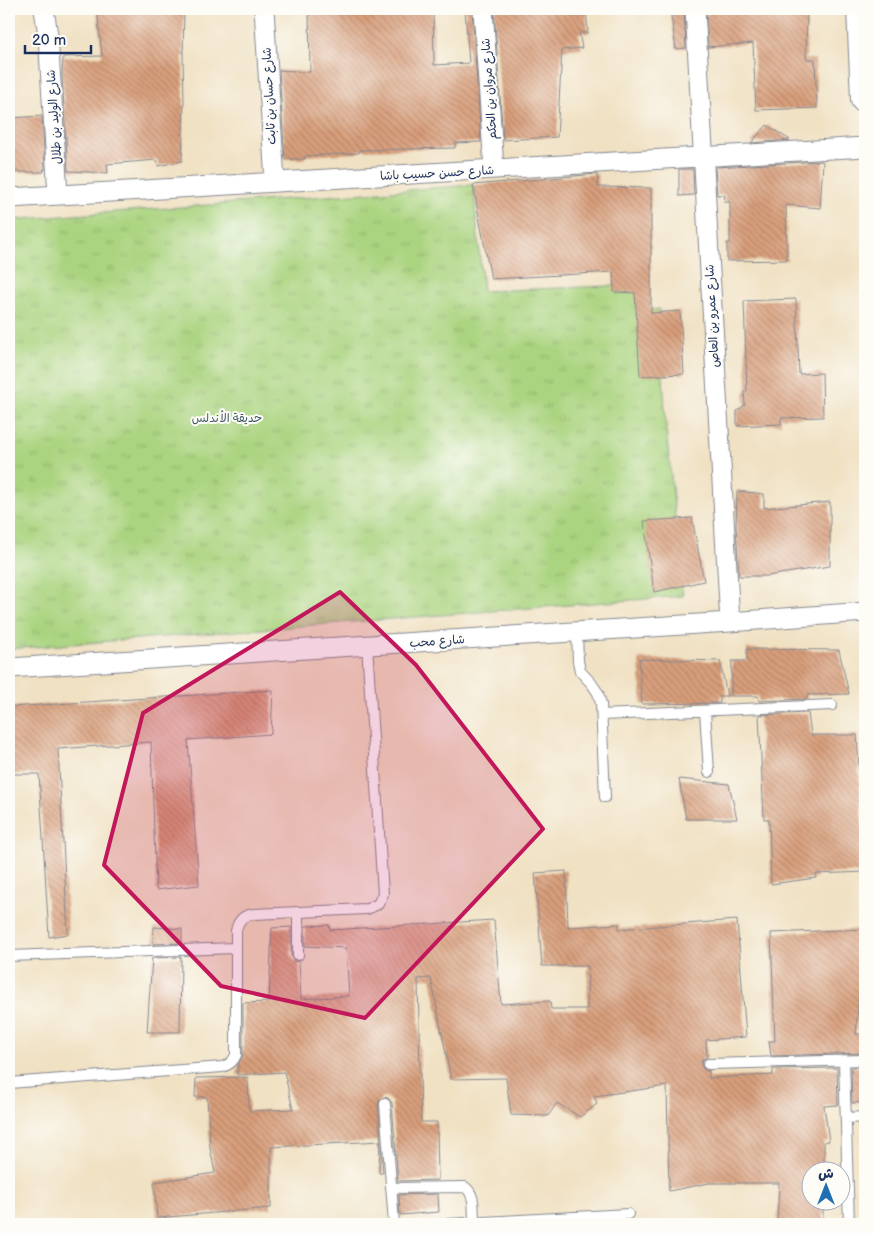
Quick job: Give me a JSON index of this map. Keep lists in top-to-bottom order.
{
  "streets": {
    "street": [
      "شارع مروان بن الحكم",
      "شارع حسان بن ثابت",
      "شارع الوليد بن طلال",
      "شارع حسن حسيب باشا",
      "شارع عمرو بن العاص",
      "شارع محب"
    ]
  },
  "crossings": [
    ["شارع مروان بن الحكم", "شارع حسن حسيب باشا"],
    ["شارع حسان بن ثابت", "شارع حسن حسيب باشا"],
    ["شارع الوليد بن طلال", "شارع حسن حسيب باشا"],
    ["شارع حسن حسيب باشا", "شارع عمرو بن العاص"],
    ["شارع عمرو بن العاص", "شارع محب"]
  ],
  "parks": ["حديقة الأندلس"],
  "scale_bar": "20 m",
  "north": "top"
}
